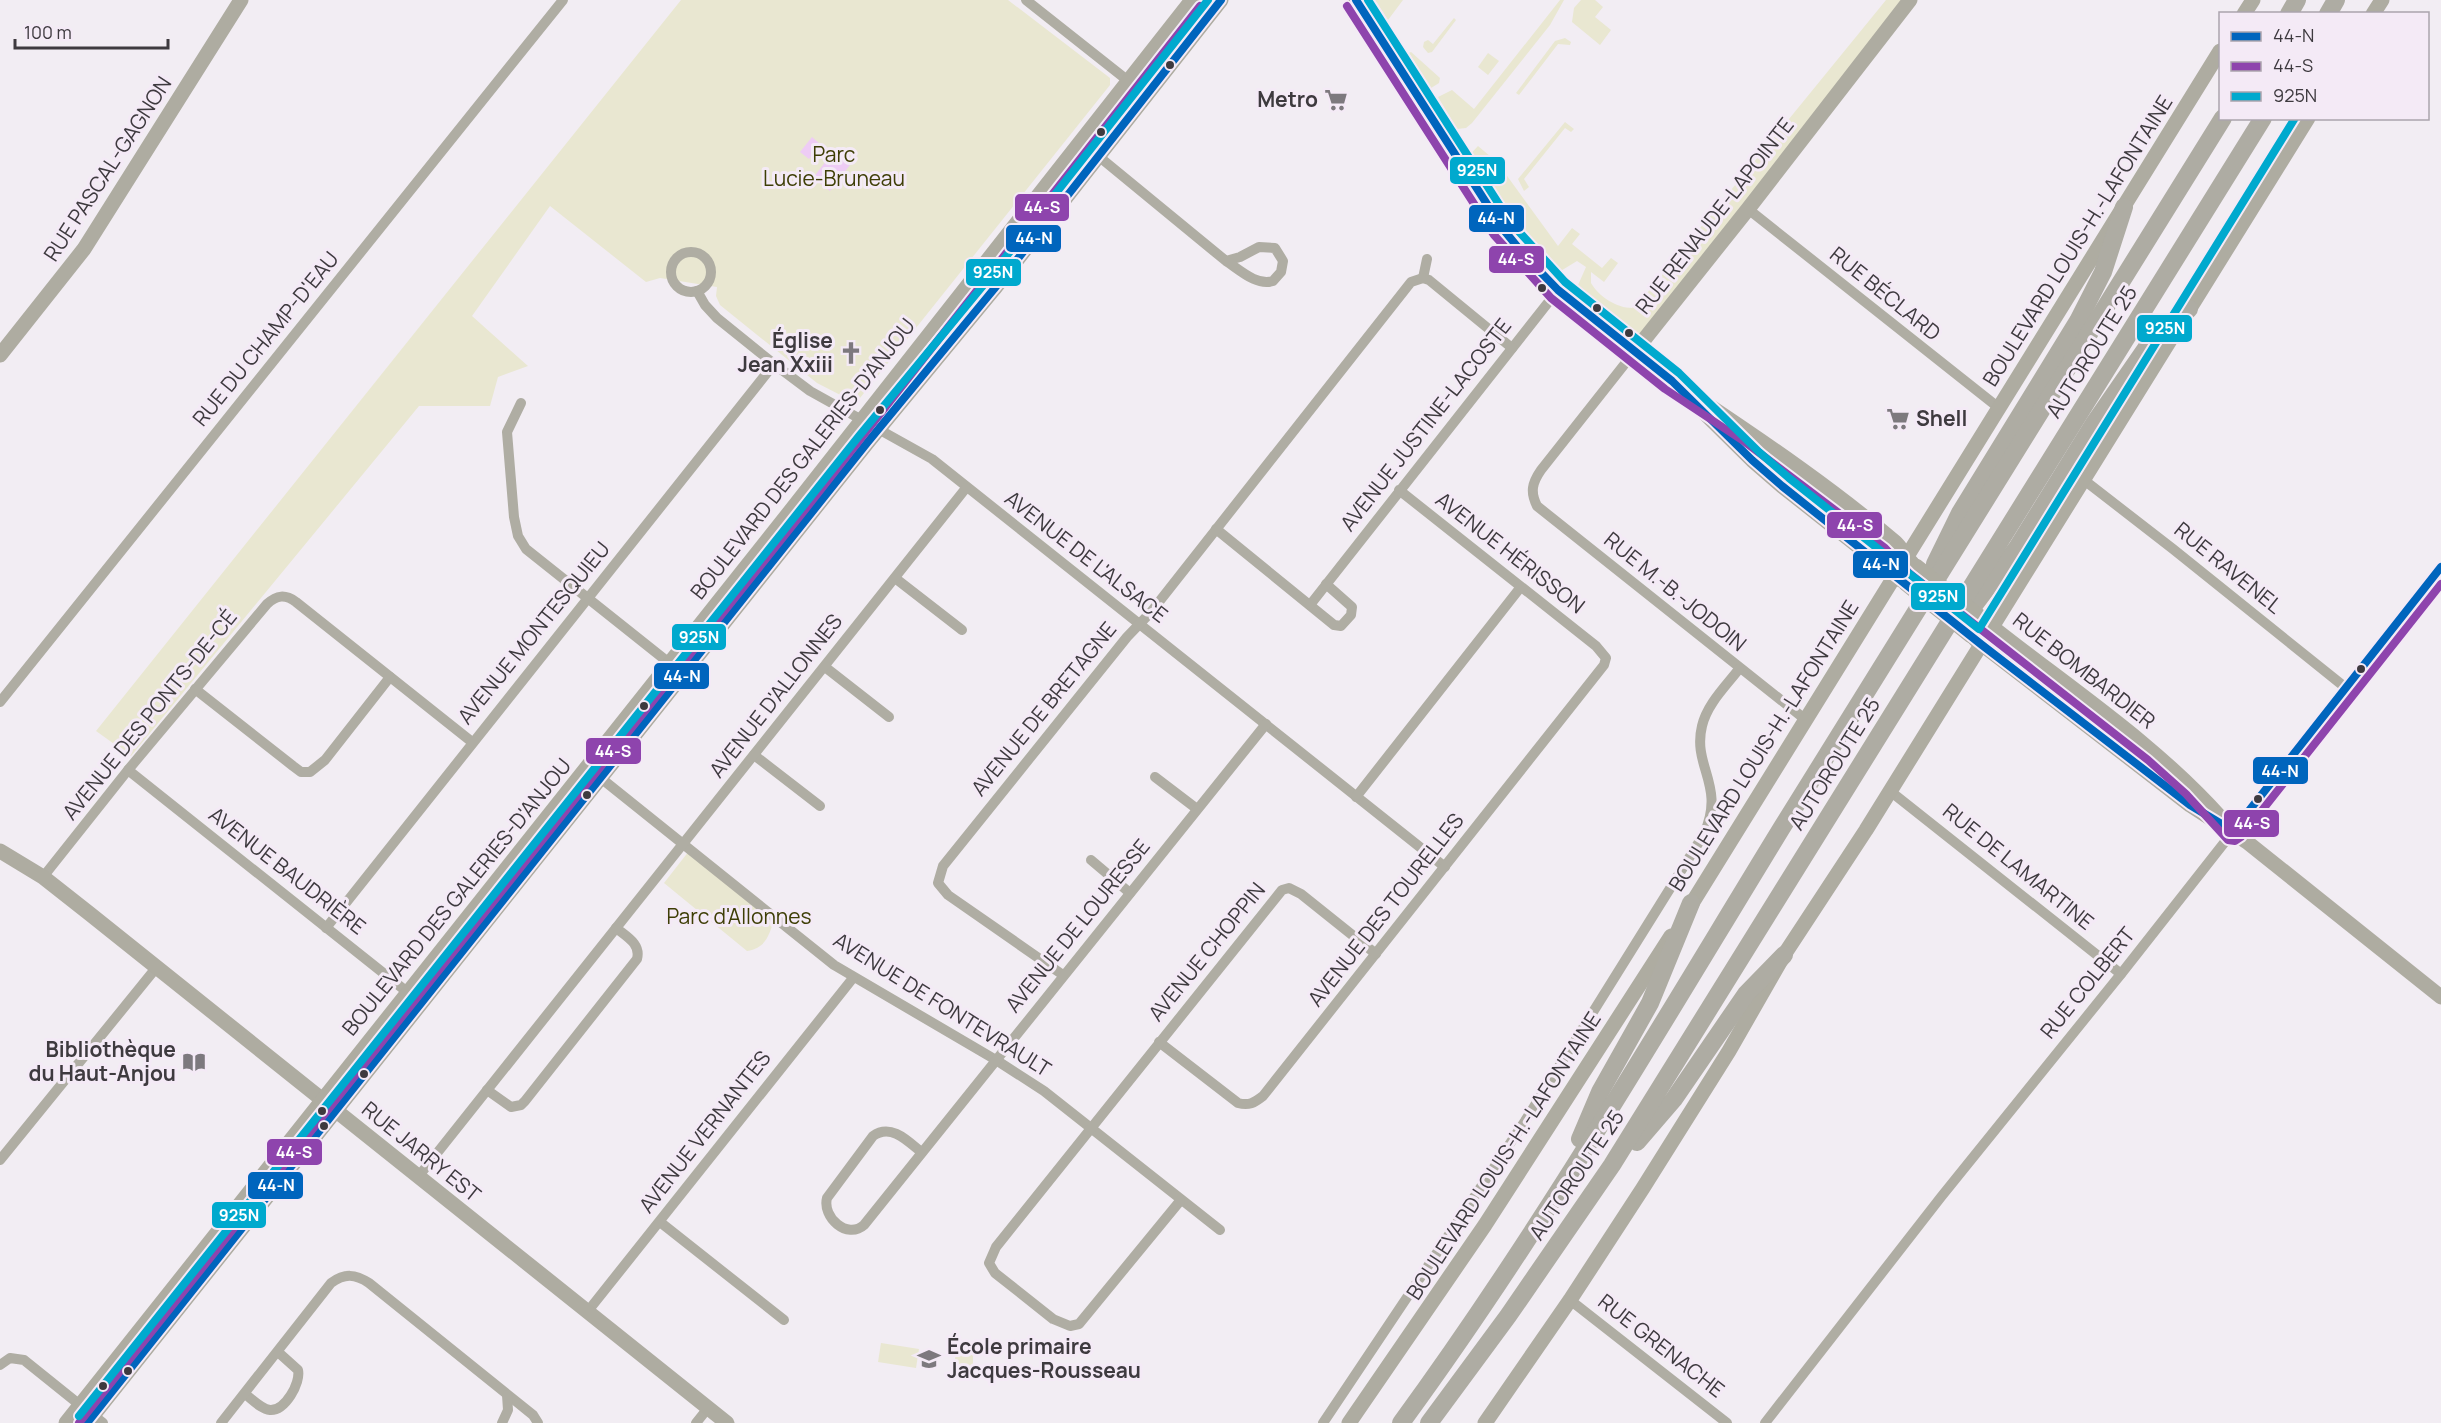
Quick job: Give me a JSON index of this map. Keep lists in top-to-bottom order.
{
  "streets": {
    "highway": ["AUTOROUTE 25"],
    "street": [
      "RUE PASCAL-GAGNON",
      "RUE RENAUDE-LAPOINTE",
      "BOULEVARD LOUIS-H.-LAFONTAINE",
      "RUE BÉCLARD",
      "RUE DU CHAMP-D'EAU",
      "AVENUE JUSTINE-LACOSTE",
      "BOULEVARD DES GALERIES-D'ANJOU",
      "AVENUE HÉRISSON",
      "AVENUE DE L'ALSACE",
      "RUE RAVENEL",
      "RUE M.-B.-JODOIN",
      "AVENUE MONTESQUIEU",
      "RUE BOMBARDIER",
      "AVENUE D'ALLONNES",
      "AVENUE DE BRETAGNE",
      "AVENUE DES PONTS-DE-CÉ",
      "RUE DE LAMARTINE",
      "AVENUE BAUDRIÈRE",
      "AVENUE DES TOURELLES",
      "AVENUE DE LOURESSE",
      "AVENUE CHOPPIN",
      "RUE COLBERT",
      "AVENUE DE FONTEVRAULT",
      "AVENUE VERNANTES",
      "RUE JARRY EST",
      "RUE GRENACHE"
    ]
  },
  "crossings": [
    ["RUE RENAUDE-LAPOINTE", "RUE BÉCLARD"],
    ["RUE RENAUDE-LAPOINTE", "RUE M.-B.-JODOIN"],
    ["RUE RENAUDE-LAPOINTE", "RUE BOMBARDIER"],
    ["BOULEVARD LOUIS-H.-LAFONTAINE", "RUE BÉCLARD"],
    ["BOULEVARD LOUIS-H.-LAFONTAINE", "RUE M.-B.-JODOIN"],
    ["BOULEVARD LOUIS-H.-LAFONTAINE", "RUE BOMBARDIER"],
    ["AVENUE JUSTINE-LACOSTE", "AVENUE HÉRISSON"],
    ["AVENUE JUSTINE-LACOSTE", "RUE BOMBARDIER"],
    ["BOULEVARD DES GALERIES-D'ANJOU", "AVENUE DE L'ALSACE"],
    ["BOULEVARD DES GALERIES-D'ANJOU", "AVENUE BAUDRIÈRE"],
    ["BOULEVARD DES GALERIES-D'ANJOU", "AVENUE DE FONTEVRAULT"],
    ["BOULEVARD DES GALERIES-D'ANJOU", "RUE JARRY EST"],
    ["AVENUE HÉRISSON", "AVENUE DES TOURELLES"],
    ["AVENUE DE L'ALSACE", "AVENUE MONTESQUIEU"],
    ["AVENUE DE L'ALSACE", "AVENUE D'ALLONNES"],
    ["AVENUE DE L'ALSACE", "AVENUE DE BRETAGNE"],
    ["AVENUE DE L'ALSACE", "AVENUE DES TOURELLES"],
    ["AVENUE DE L'ALSACE", "AVENUE DE LOURESSE"],
    ["RUE RAVENEL", "RUE COLBERT"],
    ["AVENUE MONTESQUIEU", "AVENUE BAUDRIÈRE"],
    ["RUE BOMBARDIER", "RUE COLBERT"],
    ["AVENUE D'ALLONNES", "AVENUE DE FONTEVRAULT"],
    ["AVENUE D'ALLONNES", "RUE JARRY EST"],
    ["AVENUE DE BRETAGNE", "AVENUE DE LOURESSE"],
    ["AVENUE DES PONTS-DE-CÉ", "AVENUE BAUDRIÈRE"],
    ["AVENUE DES PONTS-DE-CÉ", "RUE JARRY EST"],
    ["RUE DE LAMARTINE", "RUE COLBERT"],
    ["AVENUE DES TOURELLES", "AVENUE CHOPPIN"],
    ["AVENUE DE LOURESSE", "AVENUE DE FONTEVRAULT"],
    ["AVENUE CHOPPIN", "AVENUE DE FONTEVRAULT"],
    ["AVENUE DE FONTEVRAULT", "AVENUE VERNANTES"],
    ["AVENUE VERNANTES", "RUE JARRY EST"]
  ],
  "parks": ["Parc Lucie-Bruneau", "Parc d'Allonnes"],
  "places": {
    "supermarket": ["Metro", "Shell"],
    "church": ["Église Jean Xxiii"],
    "library": ["Bibliothèque du Haut-Anjou"],
    "school or university": ["École primaire Jacques-Rousseau"]
  },
  "lines": ["transit line 44-N", "transit line 925N", "transit line 44-S"],
  "legend": ["44-N", "44-S", "925N"],
  "scale_bar": "100 m"
}
